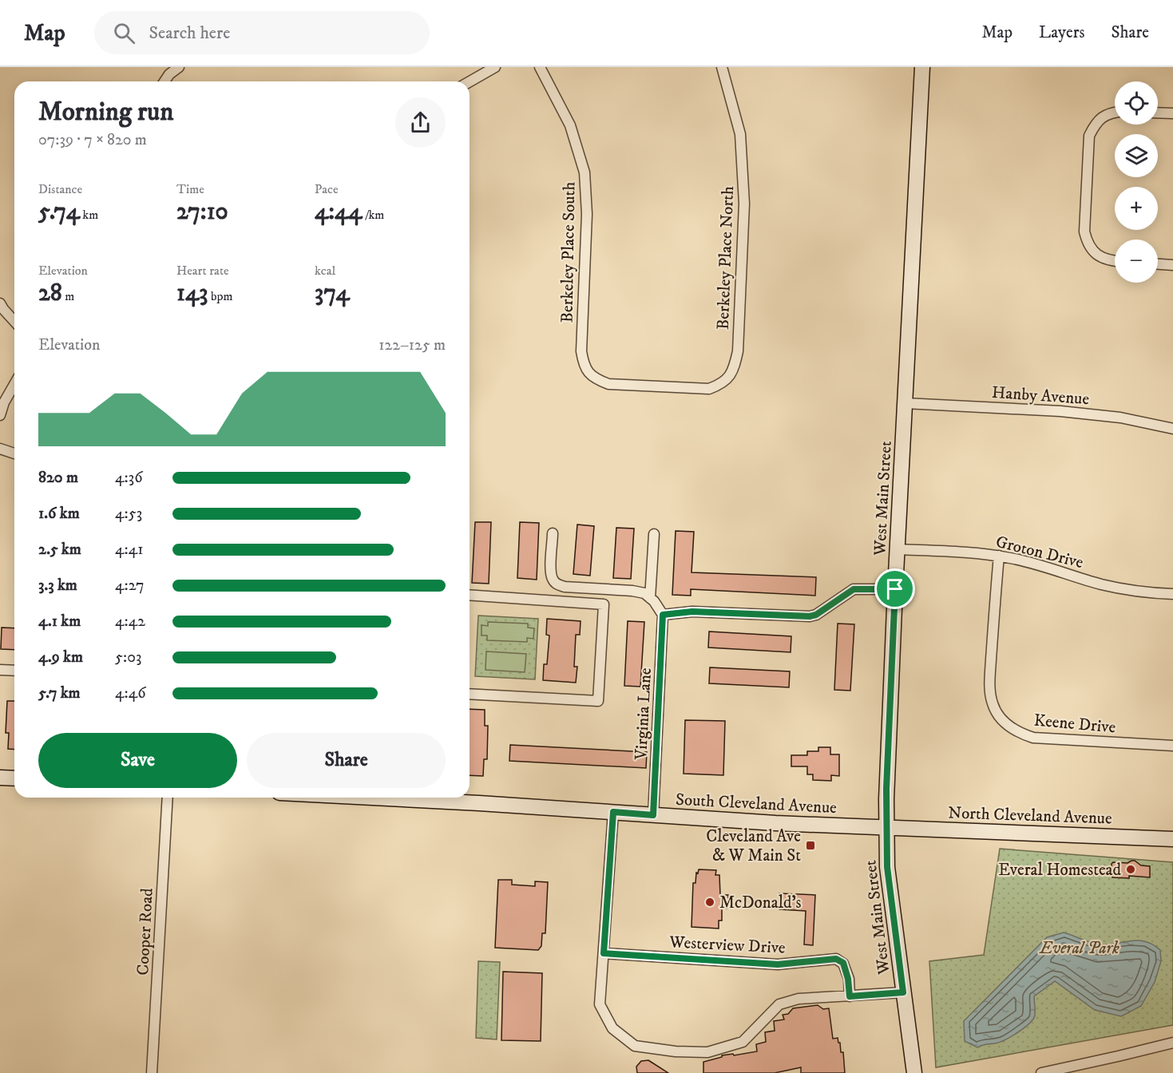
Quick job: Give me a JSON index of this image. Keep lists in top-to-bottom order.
{
  "streets": {
    "main road": ["West Main Street", "South Cleveland Avenue", "North Cleveland Avenue"],
    "street": [
      "Berkeley Place South",
      "Berkeley Place North",
      "Hanby Avenue",
      "Groton Drive",
      "Virginia Lane",
      "Keene Drive",
      "Cooper Road",
      "Westerview Drive"
    ]
  },
  "crossings": [
    ["Berkeley Place South", "Berkeley Place North"],
    ["Hanby Avenue", "West Main Street"],
    ["West Main Street", "Groton Drive"],
    ["West Main Street", "South Cleveland Avenue"],
    ["West Main Street", "North Cleveland Avenue"],
    ["Groton Drive", "Keene Drive"],
    ["Virginia Lane", "South Cleveland Avenue"],
    ["South Cleveland Avenue", "North Cleveland Avenue"]
  ],
  "parks": ["Everal Park"],
  "places": {
    "transit": ["Cleveland Ave & W Main St"],
    "other": ["Everal Homestead", "McDonald's"]
  },
  "page": {
    "header": "Map",
    "search": "Search here",
    "nav": ["Map", "Layers", "Share"],
    "map_buttons": ["+", "−"],
    "heading": ["Morning run", "07:39 · 7 × 820 m"],
    "stats": [
      ["Distance", "5.74 km"],
      ["Time", "27:10"],
      ["Pace", "4:44 /km"],
      ["Elevation", "28 m"],
      ["Heart rate", "143 bpm"],
      ["kcal", "374"]
    ],
    "chart": ["Elevation", "122–125 m"],
    "list": [
      {
        "name": "820 m",
        "note": "4:36"
      },
      {
        "name": "1.6 km",
        "note": "4:53"
      },
      {
        "name": "2.5 km",
        "note": "4:41"
      },
      {
        "name": "3.3 km",
        "note": "4:27"
      },
      {
        "name": "4.1 km",
        "note": "4:42"
      },
      {
        "name": "4.9 km",
        "note": "5:03"
      },
      {
        "name": "5.7 km",
        "note": "4:46"
      }
    ],
    "buttons": ["Save", "Share"]
  }
}
